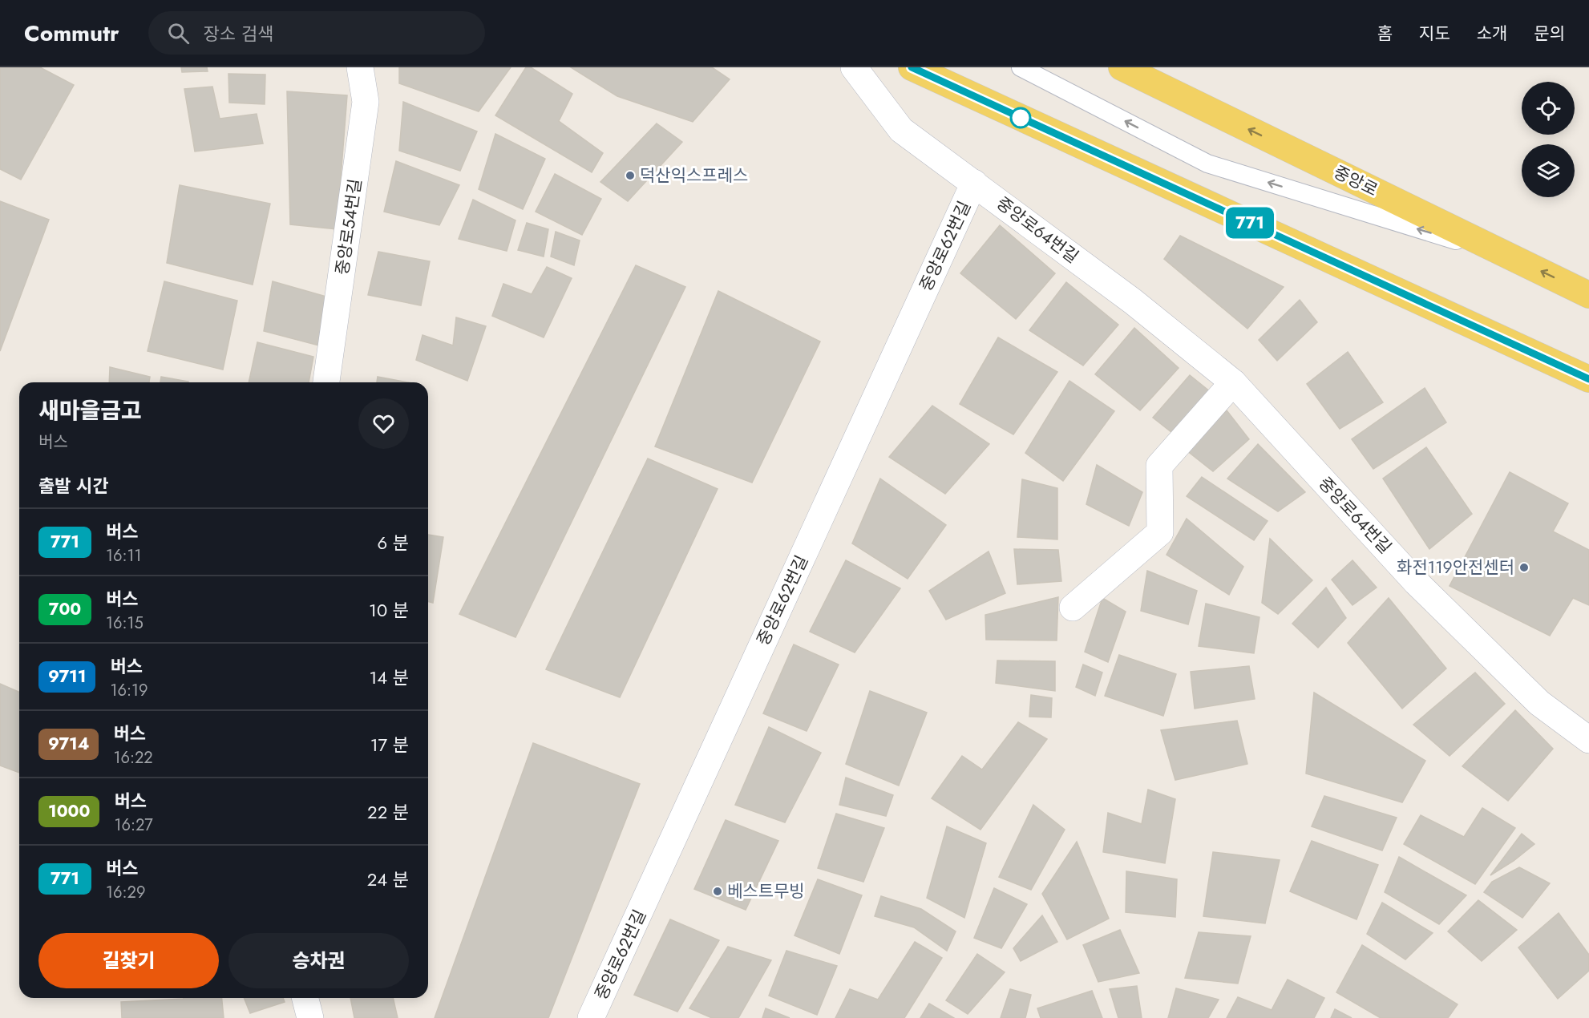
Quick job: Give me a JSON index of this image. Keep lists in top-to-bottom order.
{
  "streets": {
    "main road": ["중앙로"],
    "street": ["중앙로54번길", "중앙로64번길", "중앙로62번길"]
  },
  "crossings": [
    ["중앙로64번길", "중앙로62번길"]
  ],
  "places": ["덕산익스프레스", "화전119안전센터", "베스트무빙"],
  "lines": ["bus line 771"],
  "page": {
    "header": "Commutr",
    "search": "장소 검색",
    "nav": [
      "홈",
      "지도",
      "소개",
      "문의"
    ],
    "on_map": "771",
    "heading": [
      ["새마을금고", "버스"],
      "출발 시간"
    ],
    "list": [
      {
        "mark": "771",
        "name": "버스",
        "note": "16:11",
        "value": "6 분"
      },
      {
        "mark": "700",
        "name": "버스",
        "note": "16:15",
        "value": "10 분"
      },
      {
        "mark": "9711",
        "name": "버스",
        "note": "16:19",
        "value": "14 분"
      },
      {
        "mark": "9714",
        "name": "버스",
        "note": "16:22",
        "value": "17 분"
      },
      {
        "mark": "1000",
        "name": "버스",
        "note": "16:27",
        "value": "22 분"
      },
      {
        "mark": "771",
        "name": "버스",
        "note": "16:29",
        "value": "24 분"
      }
    ],
    "buttons": ["길찾기", "승차권"]
  }
}
